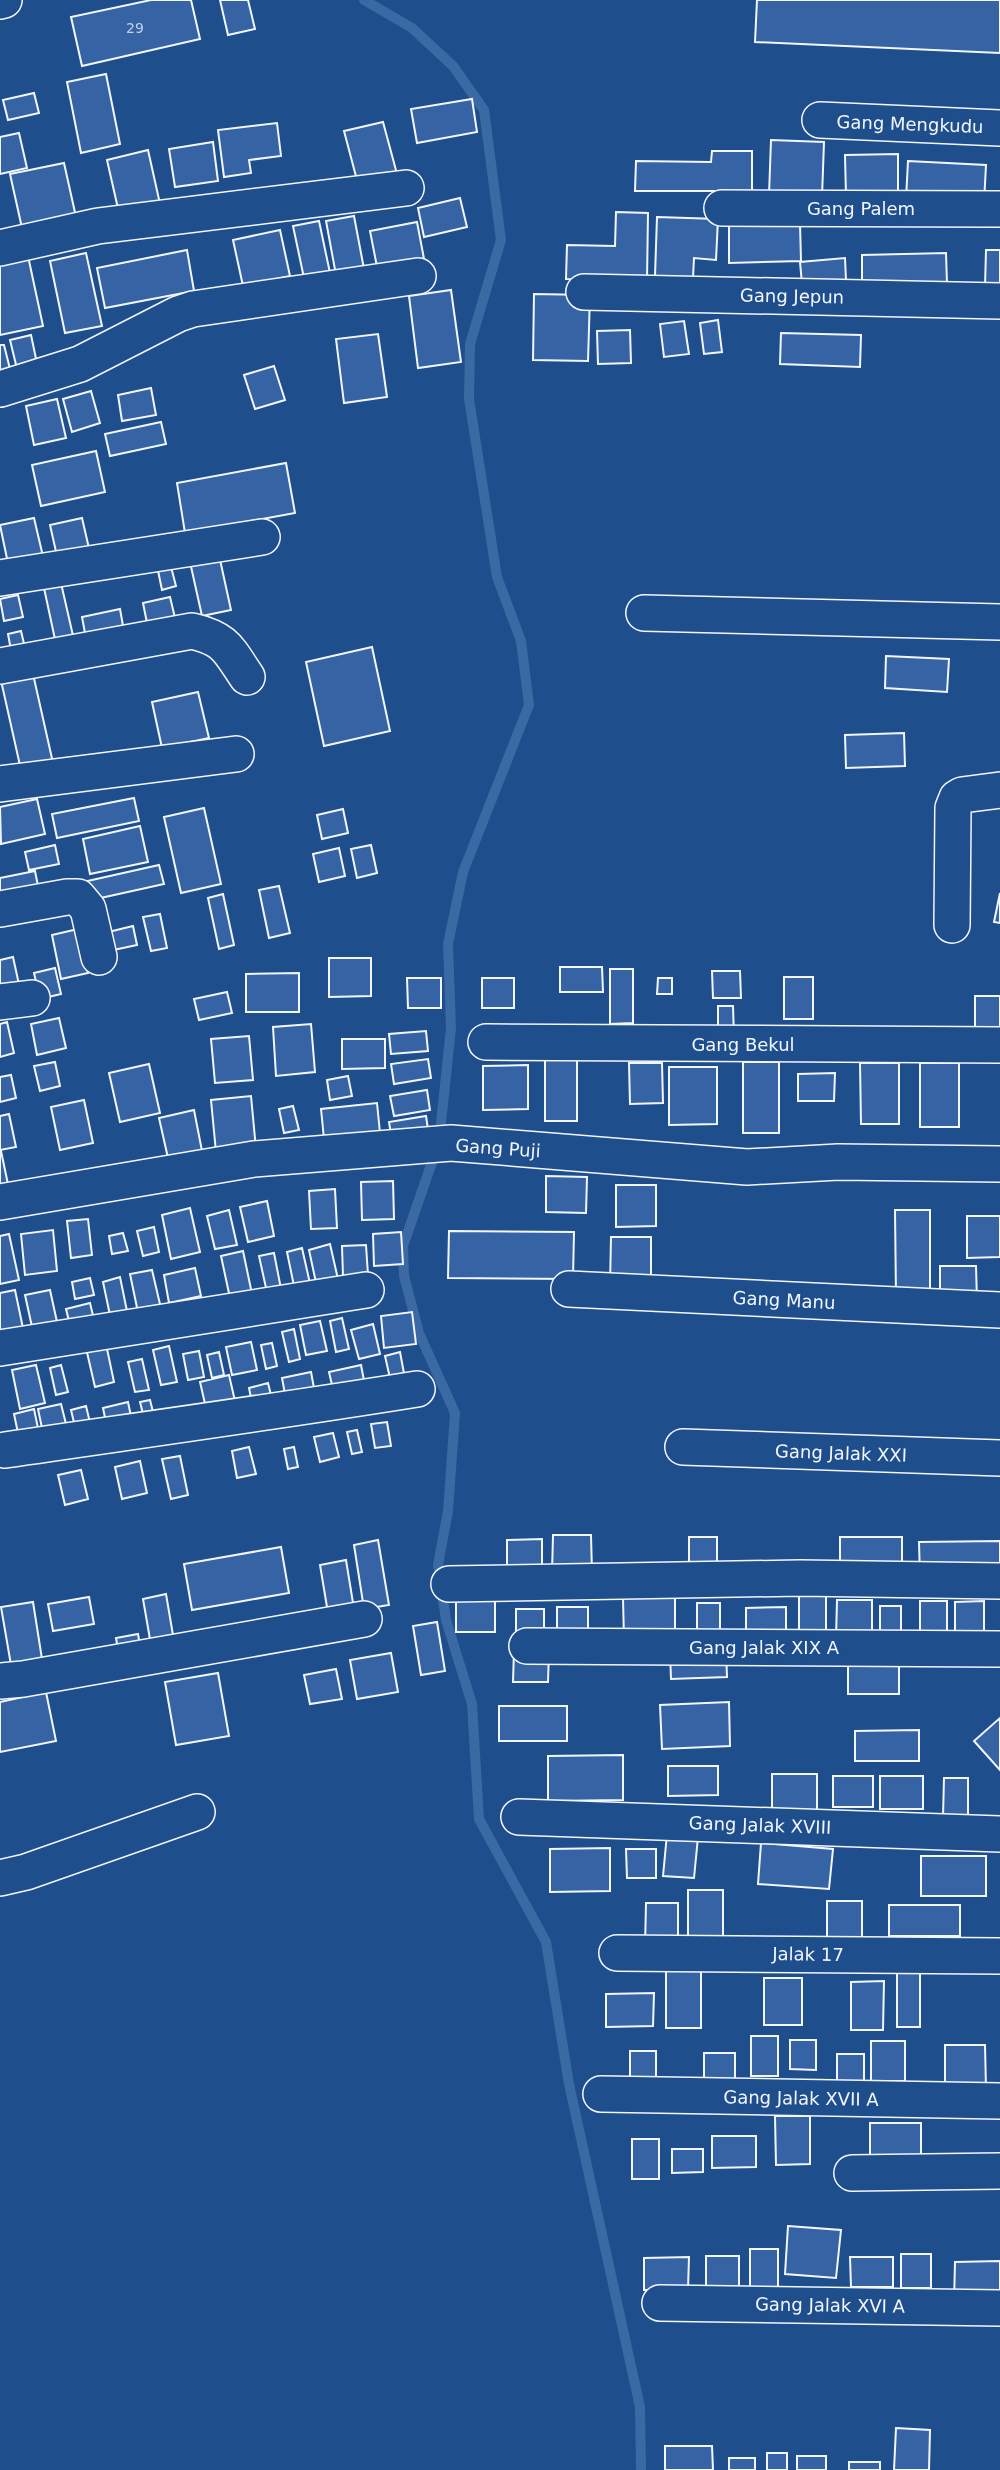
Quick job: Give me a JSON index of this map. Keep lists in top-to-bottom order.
{
  "streets": {
    "street": [
      "Gang Mengkudu",
      "Gang Palem",
      "Gang Jepun",
      "Gang Bekul",
      "Gang Puji",
      "Gang Manu",
      "Gang Jalak XXI",
      "Gang Jalak XIX A",
      "Gang Jalak XVIII",
      "Jalak 17",
      "Gang Jalak XVII A",
      "Gang Jalak XVI A"
    ]
  },
  "house_numbers": ["29"]
}
